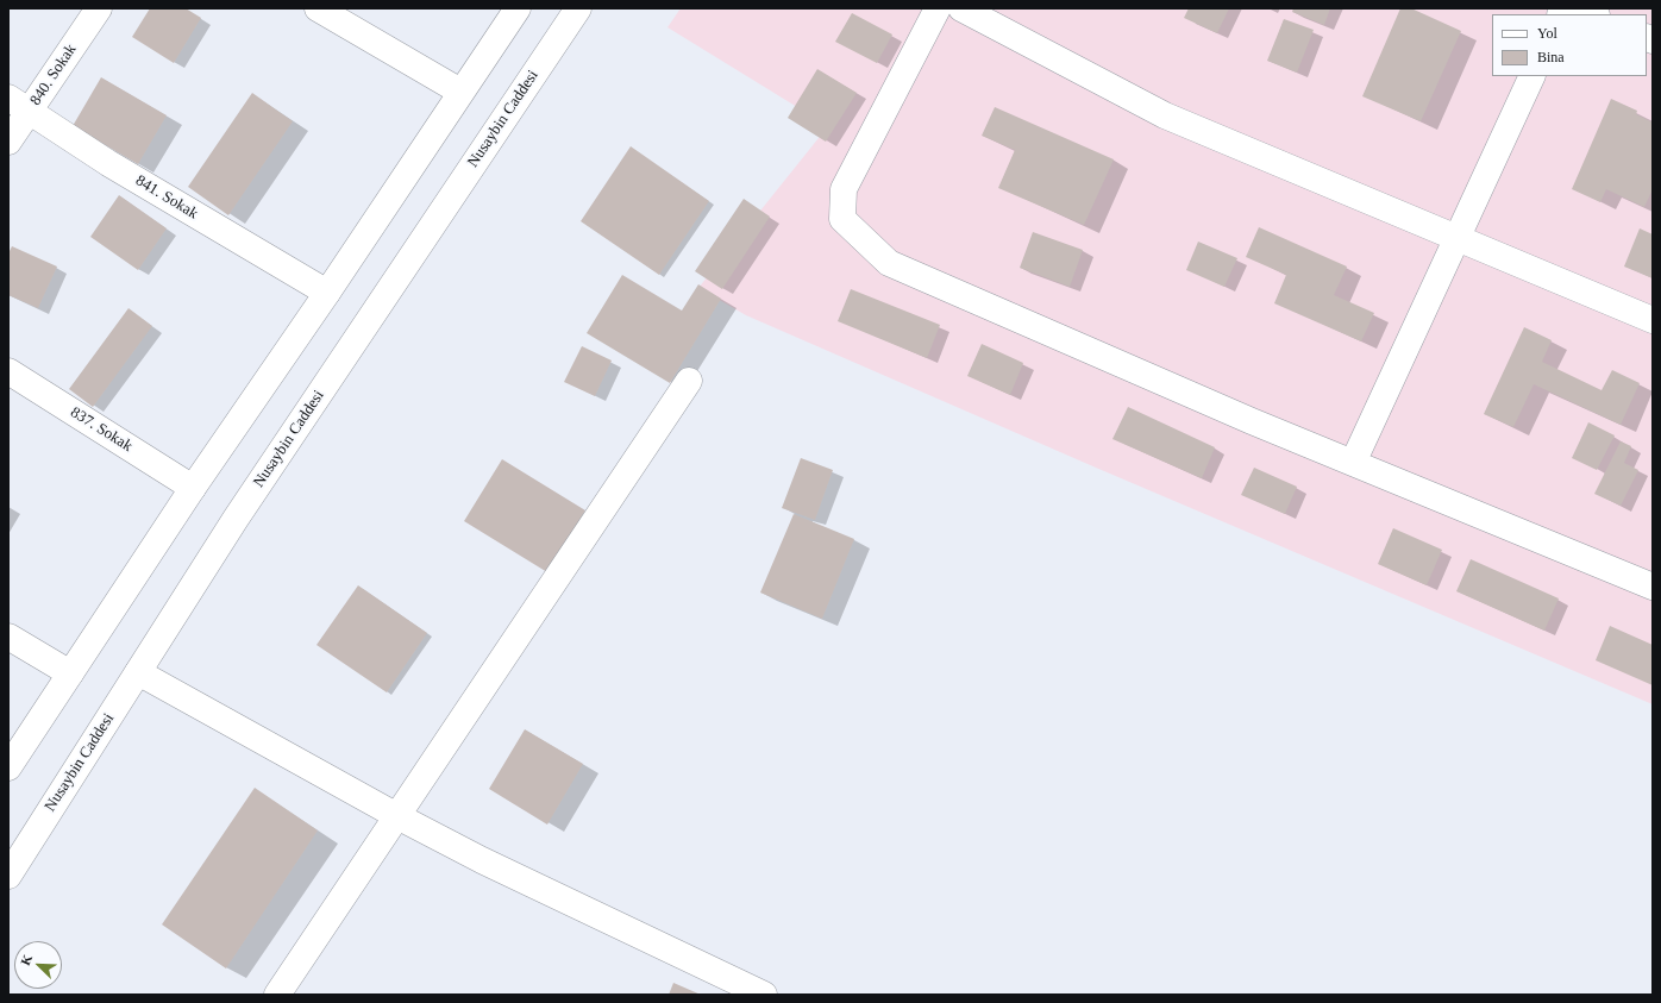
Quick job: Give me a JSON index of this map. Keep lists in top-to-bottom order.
{
  "streets": {
    "main road": [
      "840. Sokak",
      "Nusaybin Caddesi",
      "841. Sokak",
      "837. Sokak"
    ]
  },
  "crossings": [
    ["840. Sokak", "841. Sokak"]
  ],
  "legend": ["Yol", "Bina"],
  "north": "top left"
}
